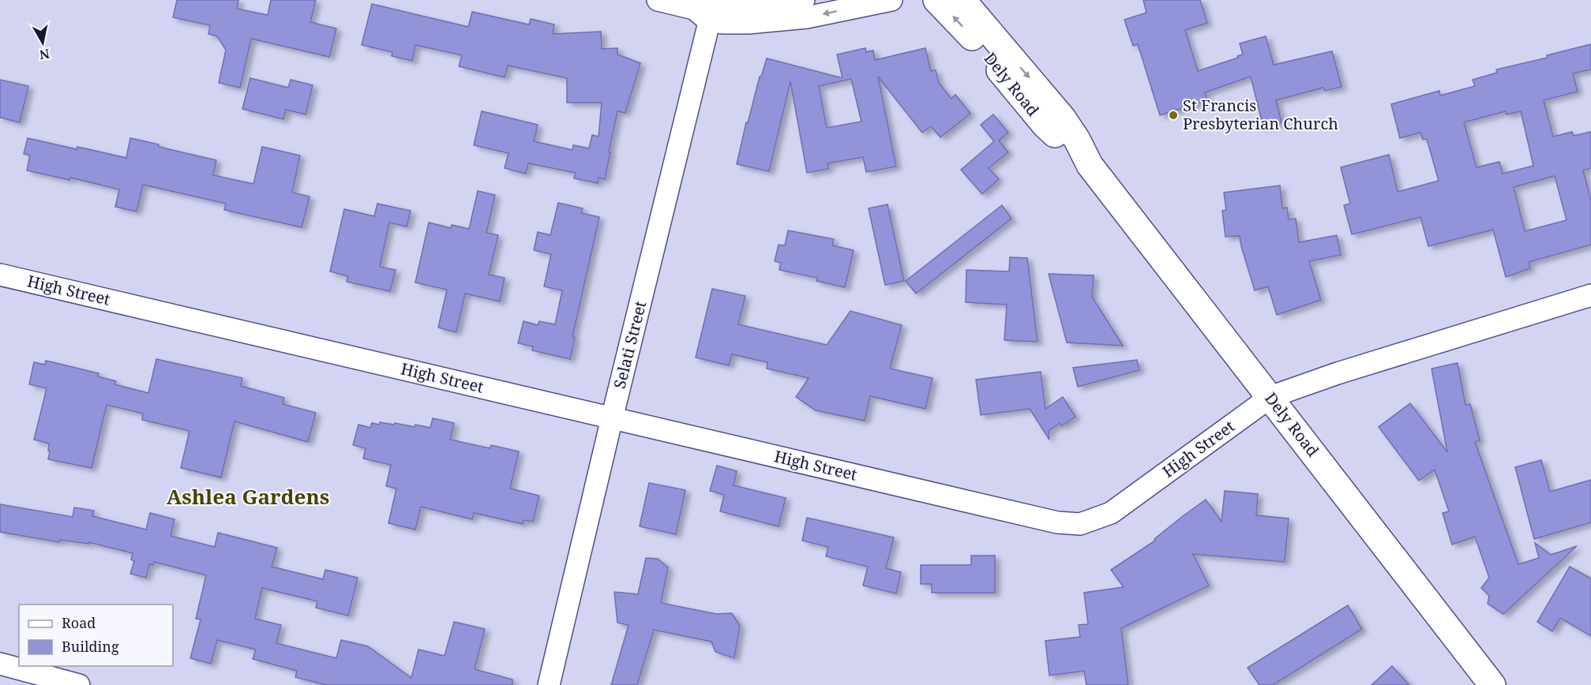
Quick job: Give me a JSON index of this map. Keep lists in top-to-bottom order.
{
  "streets": {
    "street": ["Dely Road", "High Street", "Selati Street"]
  },
  "crossings": [
    ["Dely Road", "High Street"],
    ["High Street", "Selati Street"]
  ],
  "districts": ["Ashlea Gardens"],
  "places": ["St Francis Presbyterian Church"],
  "legend": ["Road", "Building"],
  "north": "bottom"
}
